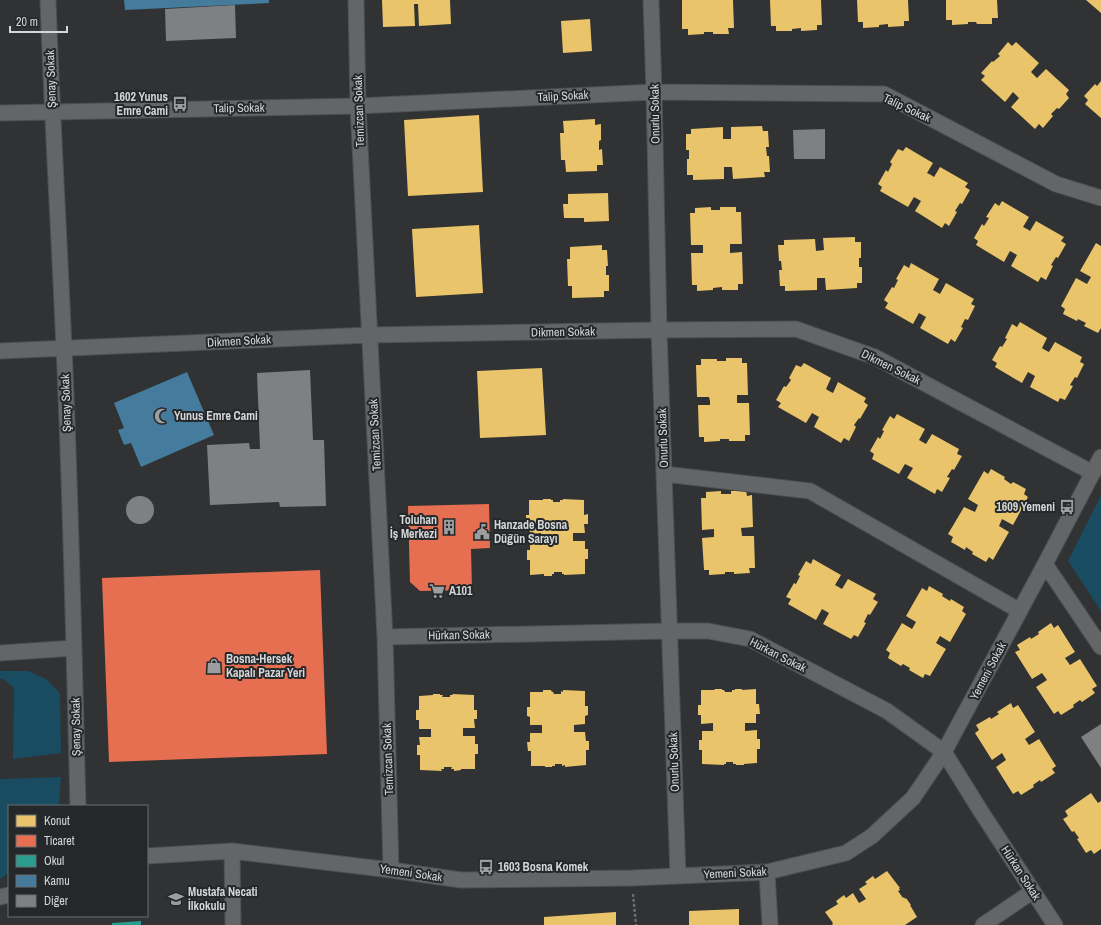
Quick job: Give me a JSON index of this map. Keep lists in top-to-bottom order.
{
  "streets": {
    "street": [
      "Şenay Sokak",
      "Talip Sokak",
      "Temizcan Sokak",
      "Onurlu Sokak",
      "Dikmen Sokak",
      "Hürkan Sokak",
      "Yemeni Sokak"
    ]
  },
  "crossings": [
    ["Şenay Sokak", "Talip Sokak"],
    ["Şenay Sokak", "Dikmen Sokak"],
    ["Talip Sokak", "Temizcan Sokak"],
    ["Talip Sokak", "Onurlu Sokak"],
    ["Temizcan Sokak", "Dikmen Sokak"],
    ["Temizcan Sokak", "Hürkan Sokak"],
    ["Temizcan Sokak", "Yemeni Sokak"],
    ["Onurlu Sokak", "Dikmen Sokak"],
    ["Onurlu Sokak", "Hürkan Sokak"],
    ["Onurlu Sokak", "Yemeni Sokak"],
    ["Dikmen Sokak", "Yemeni Sokak"],
    ["Hürkan Sokak", "Yemeni Sokak"]
  ],
  "places": {
    "bus stop": ["1602 Yunus Emre Cami", "1609 Yemeni", "1603 Bosna Komek"],
    "mosque": ["Yunus Emre Cami"],
    "building": ["Toluhan İş Merkezi"],
    "public building": ["Hanzade Bosna Düğün Sarayı"],
    "supermarket": ["A101"],
    "shop": ["Bosna-Hersek Kapalı Pazar Yeri"],
    "school or university": ["Mustafa Necati İlkokulu"]
  },
  "legend": [
    "Konut",
    "Ticaret",
    "Okul",
    "Kamu",
    "Diğer"
  ],
  "scale_bar": "20 m"
}
